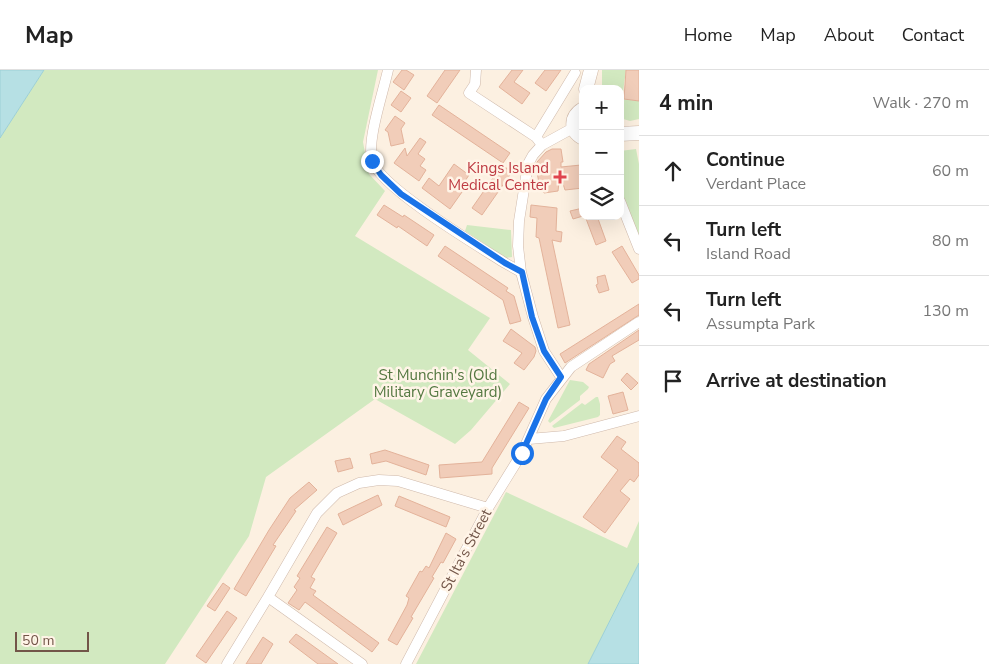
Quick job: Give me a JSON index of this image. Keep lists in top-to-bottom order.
{
  "streets": {
    "street": ["St Ita's Street"]
  },
  "parks": ["St Munchin's (Old Military Graveyard)"],
  "places": {
    "health": ["Kings Island Medical Center"]
  },
  "scale_bar": "50 m",
  "page": {
    "header": "Map",
    "nav": [
      "Home",
      "Map",
      "About",
      "Contact"
    ],
    "heading": ["4 min", "Walk · 270 m"],
    "map_buttons": ["+", "−"],
    "list": [
      ["Continue", "Verdant Place", "60 m"],
      ["Turn left", "Island Road", "80 m"],
      ["Turn left", "Assumpta Park", "130 m"],
      "Arrive at destination"
    ],
    "scale": "50 m"
  }
}
